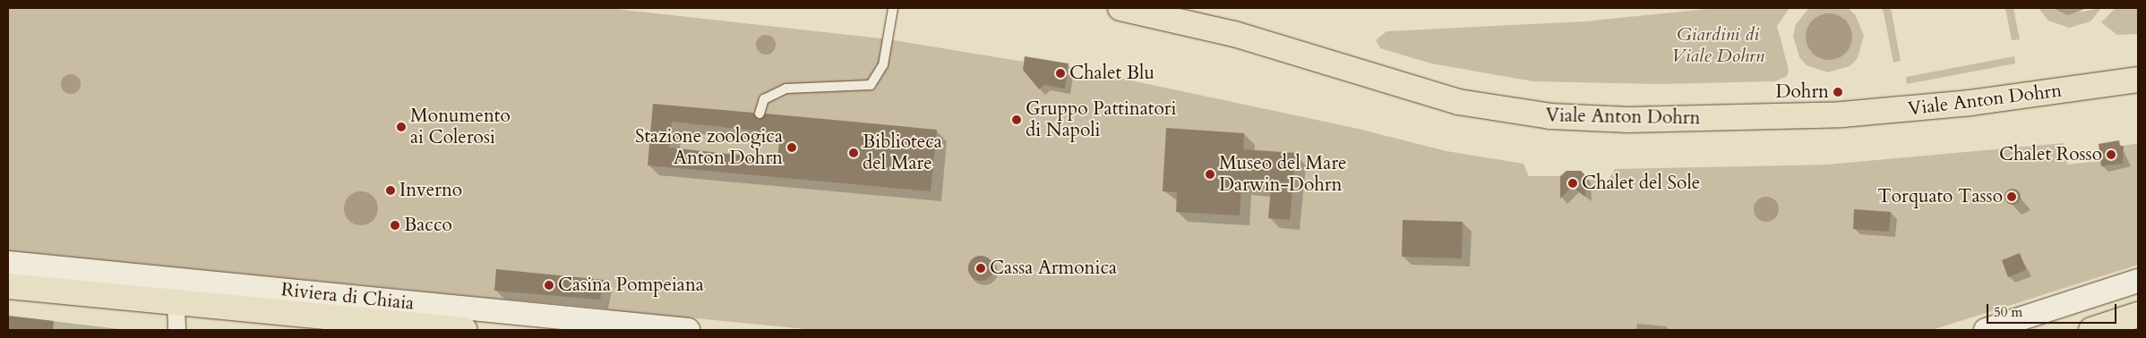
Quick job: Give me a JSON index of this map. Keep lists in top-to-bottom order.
{
  "streets": {
    "main road": ["Viale Anton Dohrn", "Riviera di Chiaia"]
  },
  "parks": ["Giardini di Viale Dohrn"],
  "places": [
    "Chalet Blu",
    "Dohrn",
    "Gruppo Pattinatori di Napoli",
    "Monumento ai Colerosi",
    "Stazione zoologica Anton Dohrn",
    "Biblioteca del Mare",
    "Chalet Rosso",
    "Museo del Mare Darwin-Dohrn",
    "Chalet del Sole",
    "Inverno",
    "Torquato Tasso",
    "Bacco",
    "Cassa Armonica",
    "Casina Pompeiana"
  ],
  "scale_bar": "50 m"
}
